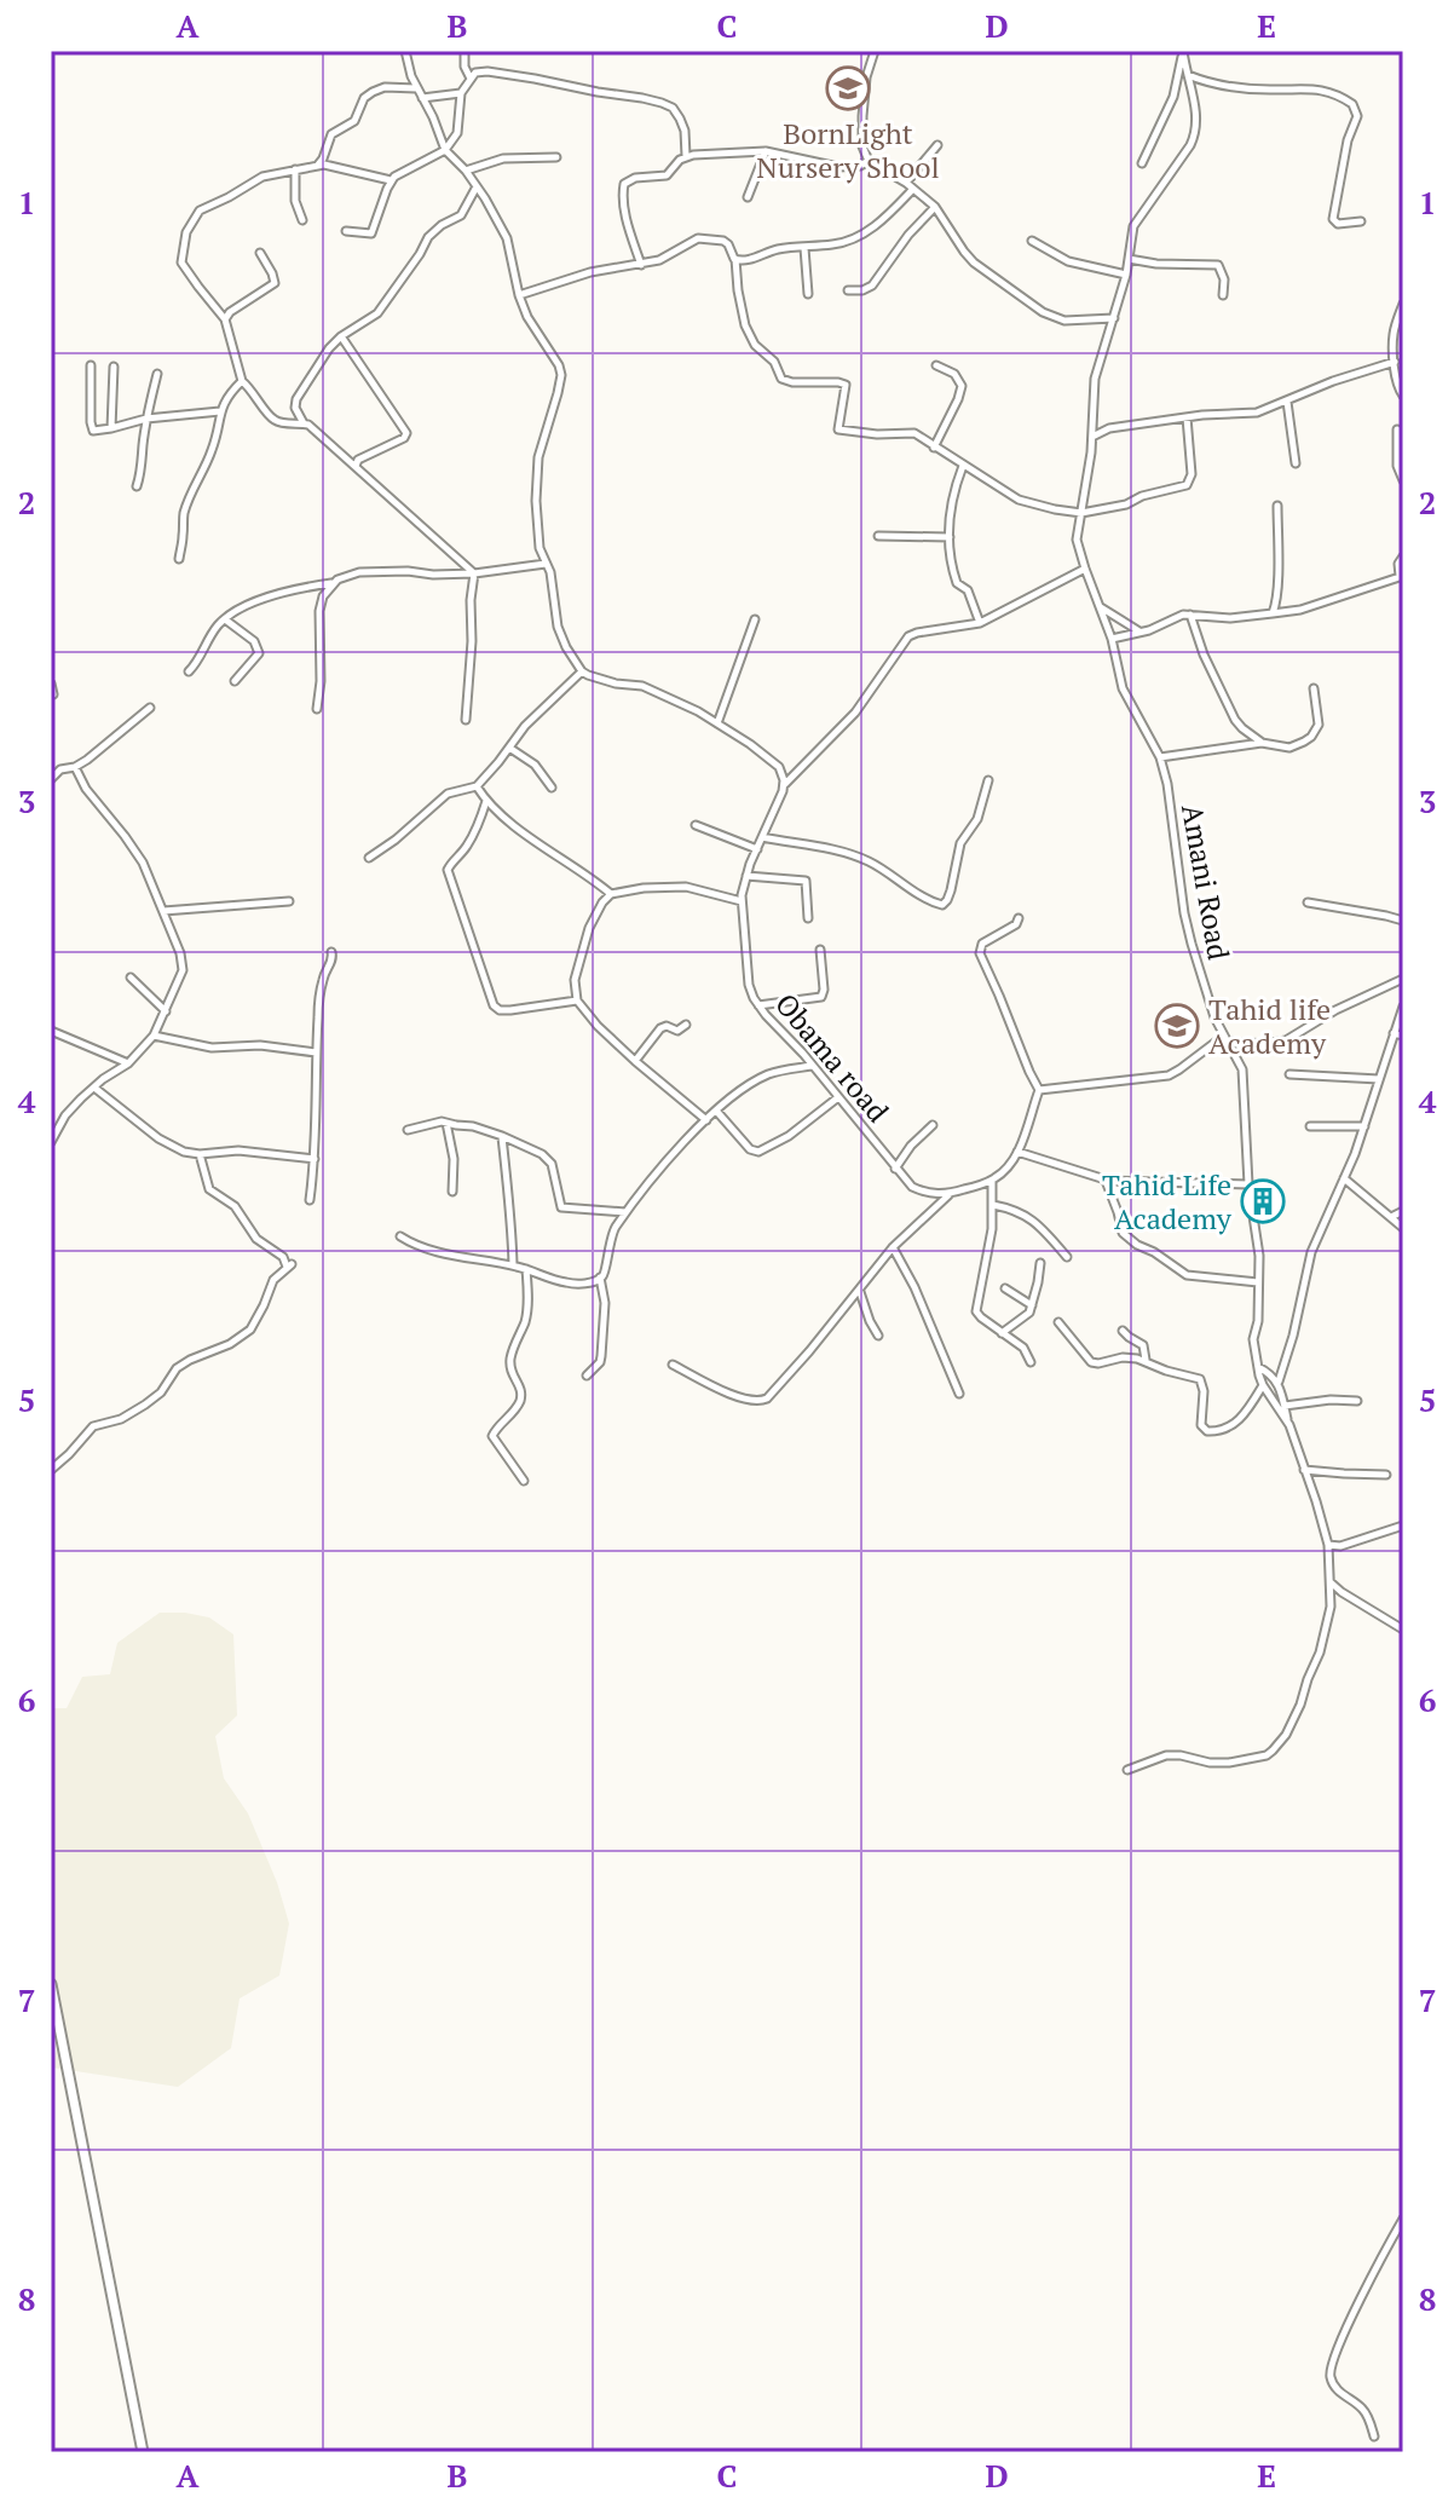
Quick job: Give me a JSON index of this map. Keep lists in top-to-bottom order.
{
  "streets": {
    "street": ["Amani Road", "Obama road"]
  },
  "places": {
    "school or university": ["BornLight Nursery Shool", "Tahid life Academy"],
    "building": ["Tahid Life Academy"]
  },
  "grid": {
    "columns": [
      "A",
      "B",
      "C",
      "D",
      "E"
    ],
    "rows": [
      "1",
      "2",
      "3",
      "4",
      "5",
      "6",
      "7",
      "8"
    ]
  }
}
